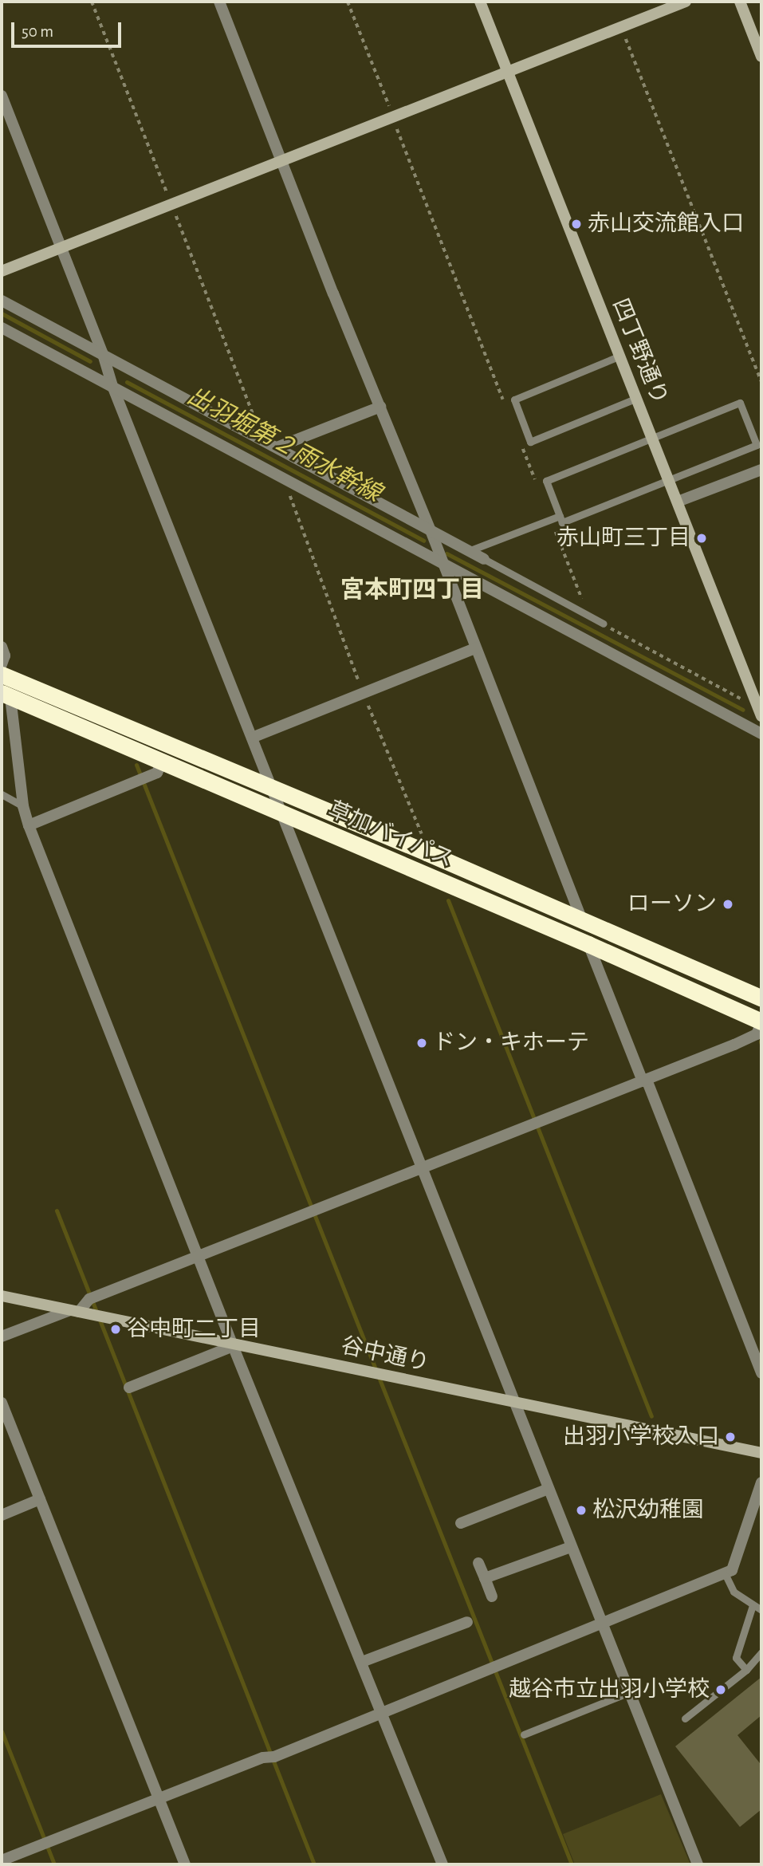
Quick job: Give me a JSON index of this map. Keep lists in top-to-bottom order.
{
  "streets": {
    "highway": ["草加バイパス"],
    "street": ["四丁野通り", "谷中通り"]
  },
  "districts": ["宮本町四丁目"],
  "water": ["出羽堀第２雨水幹線"],
  "places": [
    "赤山交流館入口",
    "赤山町三丁目",
    "ローソン",
    "ドン・キホーテ",
    "谷中町二丁目",
    "出羽小学校入口",
    "松沢幼稚園",
    "越谷市立出羽小学校"
  ],
  "scale_bar": "50 m"
}
